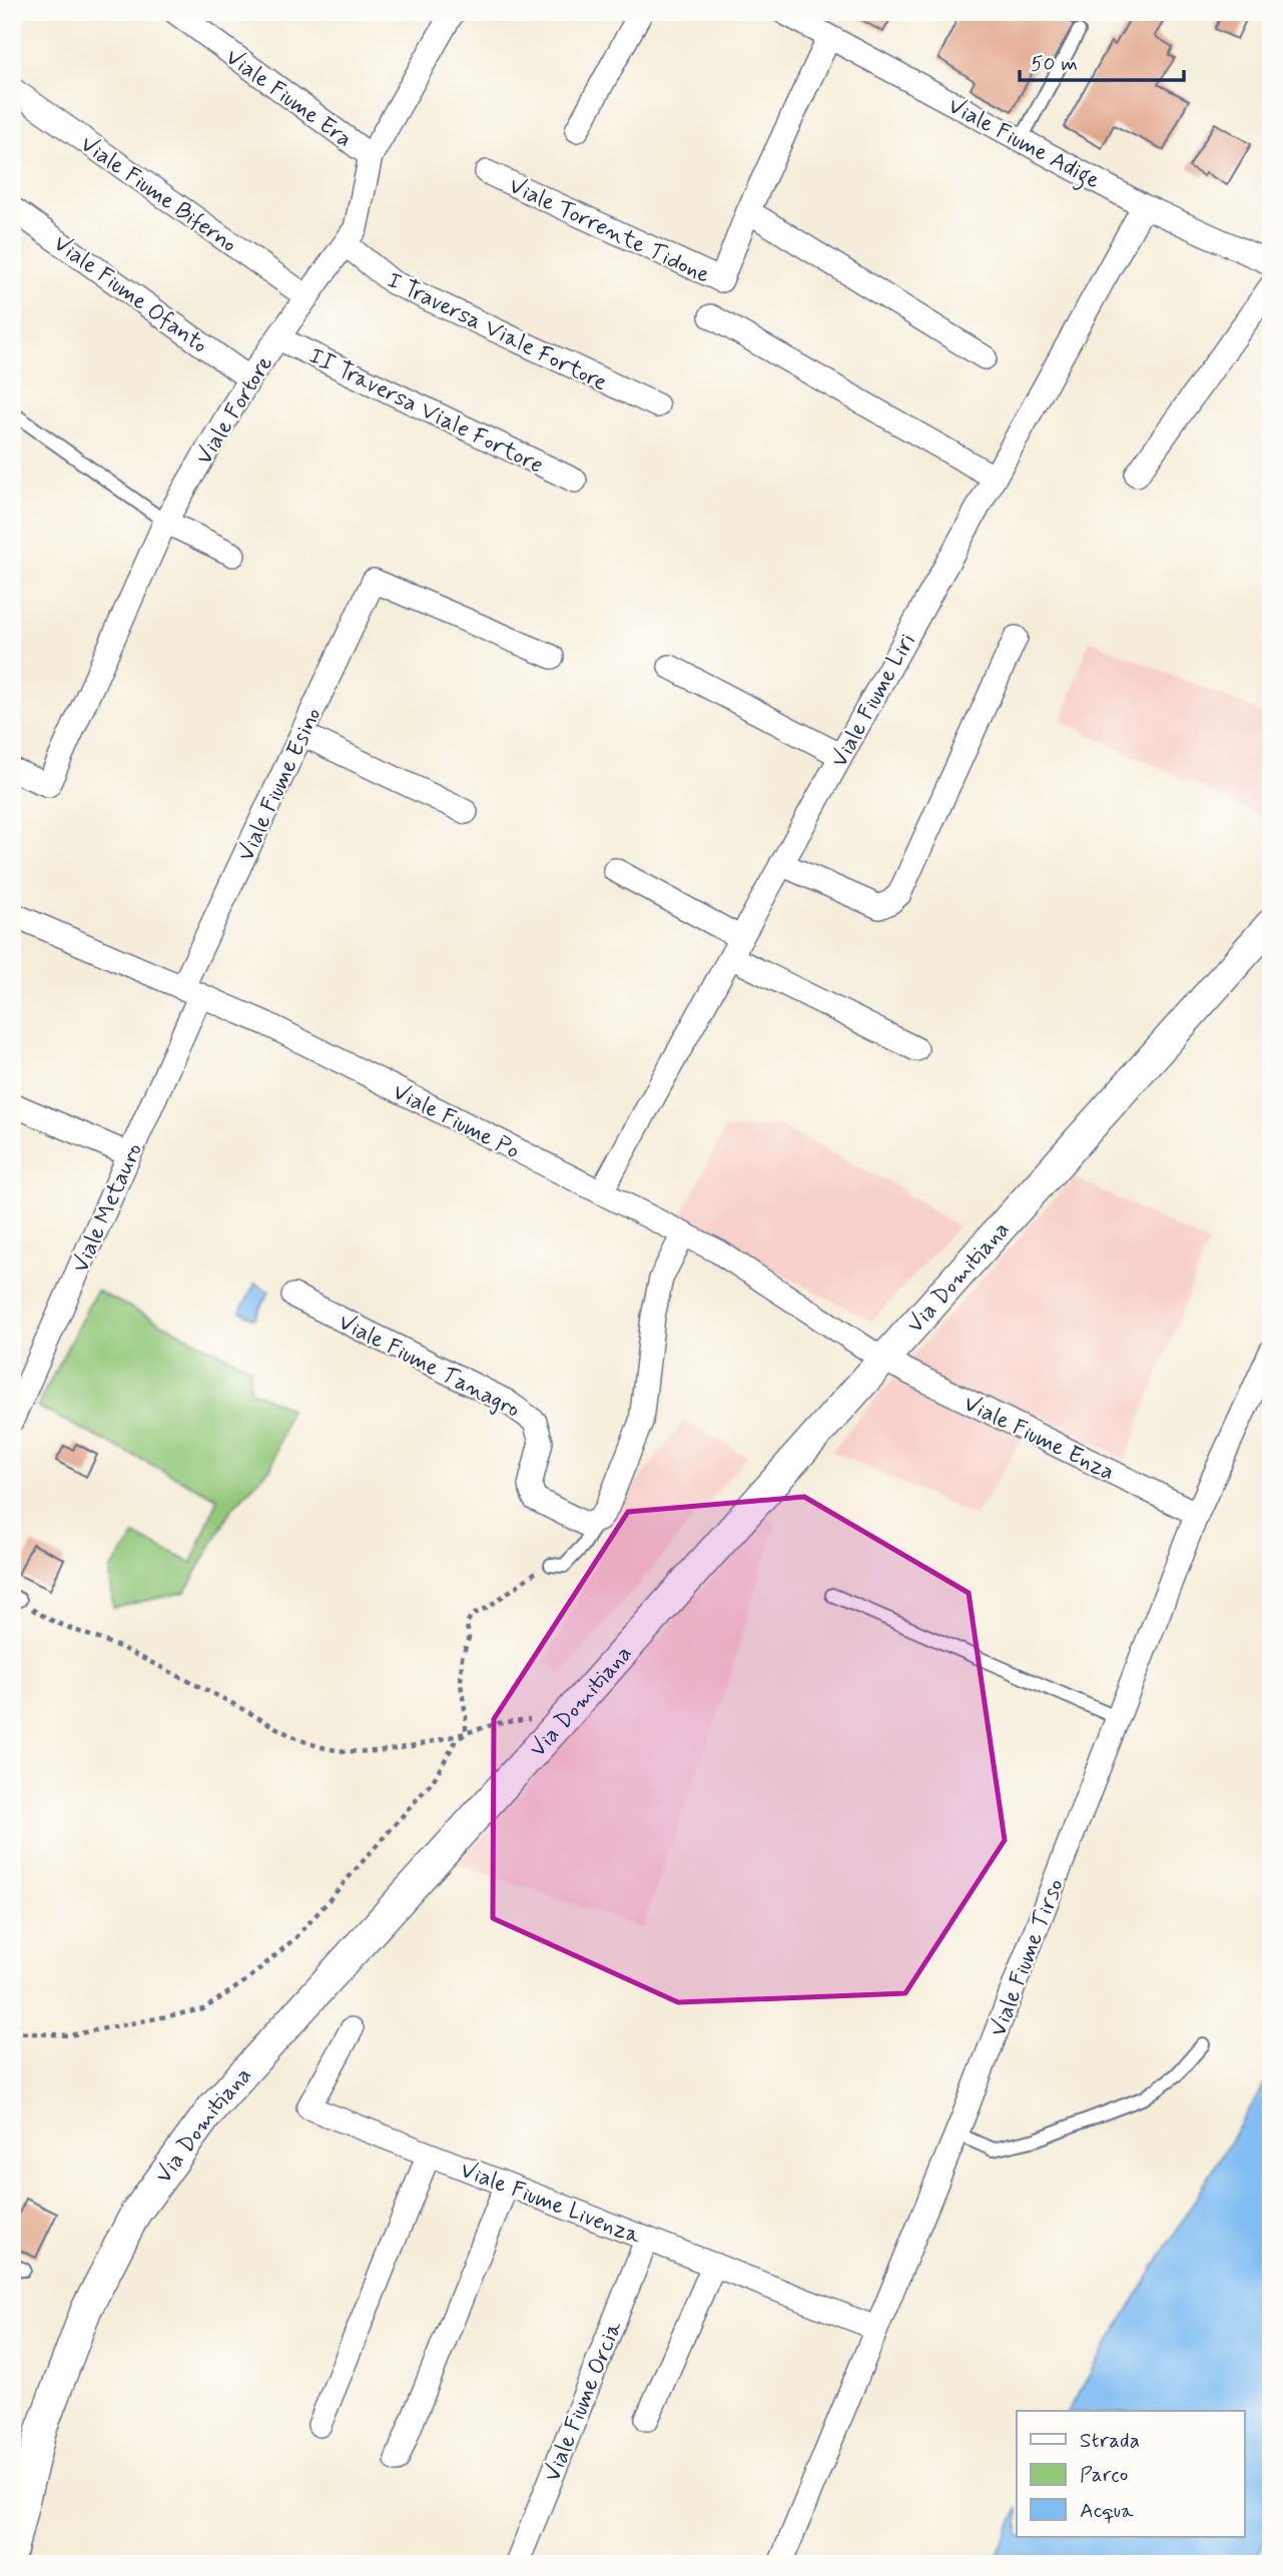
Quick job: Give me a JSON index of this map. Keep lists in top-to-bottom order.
{
  "streets": {
    "street": [
      "Viale Fiume Era",
      "Viale Fiume Adige",
      "Viale Fiume Biferno",
      "Viale Torrente Tidone",
      "Viale Fiume Ofanto",
      "I Traversa Viale Fortore",
      "Viale Fortore",
      "II Traversa Viale Fortore",
      "Viale Fiume Liri",
      "Viale Fiume Esino",
      "Viale Fiume Po",
      "Viale Metauro",
      "Via Domitiana",
      "Viale Fiume Tanagro",
      "Viale Fiume Enza",
      "Viale Fiume Tirso",
      "Viale Fiume Livenza",
      "Viale Fiume Orcia"
    ]
  },
  "crossings": [
    ["Viale Fiume Era", "Viale Fortore"],
    ["Viale Fiume Adige", "Viale Torrente Tidone"],
    ["Viale Fiume Adige", "Viale Fiume Liri"],
    ["Viale Fiume Biferno", "Viale Fortore"],
    ["Viale Fiume Ofanto", "Viale Fortore"],
    ["I Traversa Viale Fortore", "Viale Fortore"],
    ["Viale Fortore", "II Traversa Viale Fortore"],
    ["Viale Fiume Liri", "Viale Fiume Po"],
    ["Viale Fiume Esino", "Viale Fiume Po"],
    ["Viale Fiume Esino", "Viale Metauro"],
    ["Viale Fiume Po", "Viale Metauro"],
    ["Viale Fiume Po", "Via Domitiana"],
    ["Viale Fiume Po", "Viale Fiume Enza"],
    ["Via Domitiana", "Viale Fiume Enza"],
    ["Viale Fiume Enza", "Viale Fiume Tirso"],
    ["Viale Fiume Tirso", "Viale Fiume Livenza"],
    ["Viale Fiume Livenza", "Viale Fiume Orcia"]
  ],
  "legend": ["Strada", "Parco", "Acqua"],
  "scale_bar": "50 m"
}
